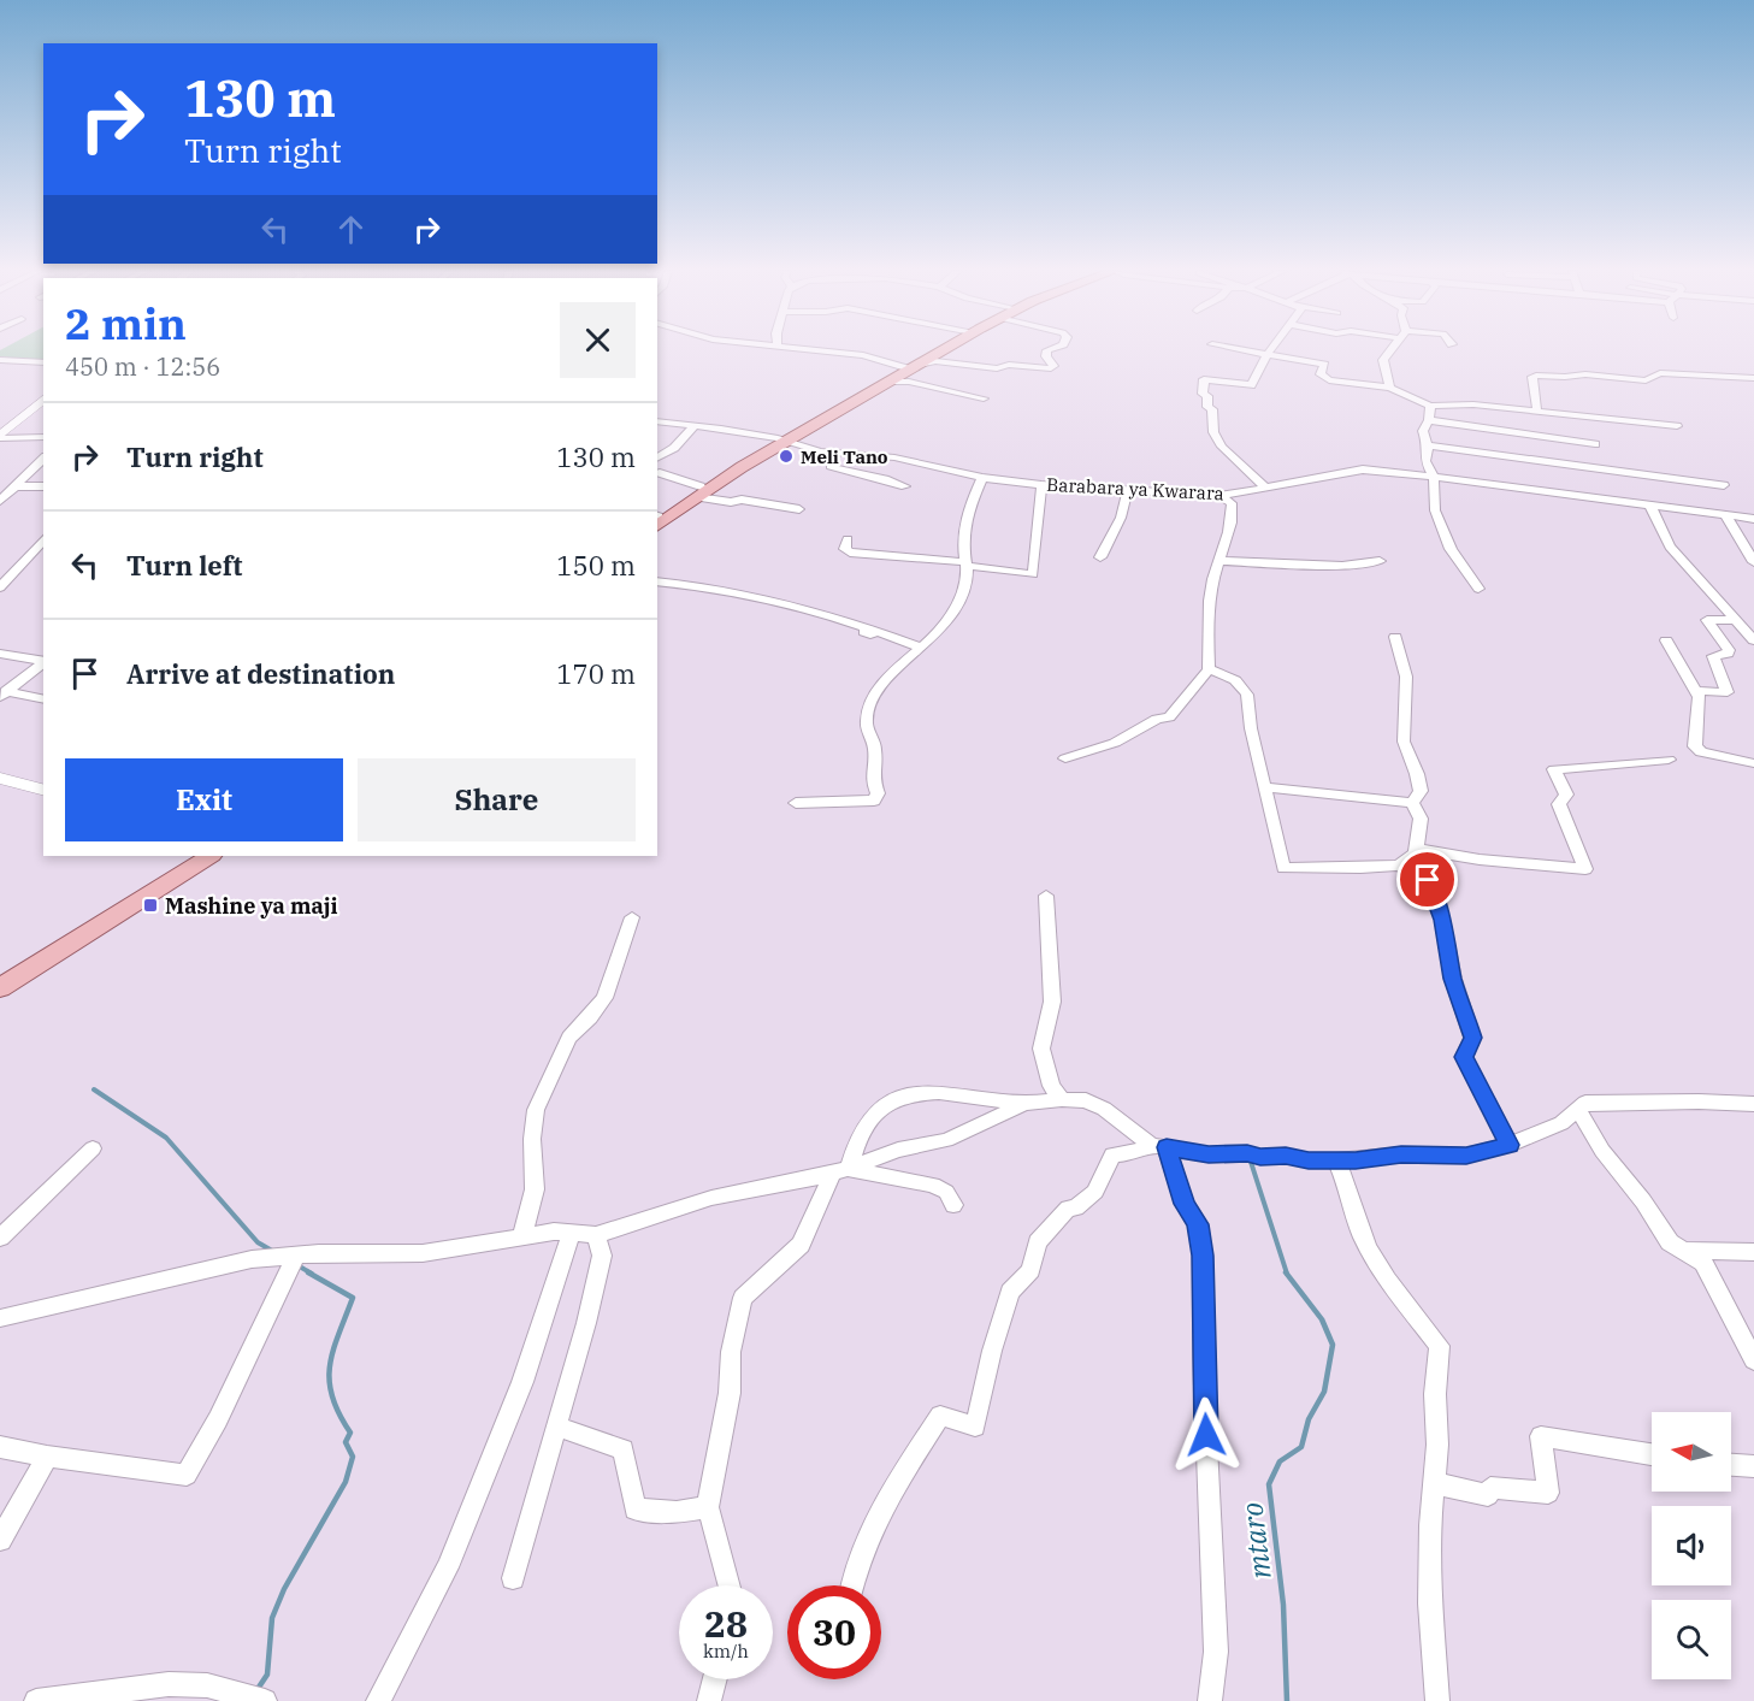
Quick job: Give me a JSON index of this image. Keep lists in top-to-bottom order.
{
  "streets": {
    "street": ["Barabara ya Kwarara"]
  },
  "water": ["mtaro"],
  "places": {
    "other": ["Meli Tano"],
    "transit": ["Mashine ya maji"]
  },
  "north": "left",
  "page": {
    "turn": ["130 m", "Turn right"],
    "heading": ["2 min", "450 m · 12:56"],
    "list": [
      {
        "name": "Turn right",
        "value": "130 m"
      },
      {
        "name": "Turn left",
        "value": "150 m"
      },
      {
        "name": "Arrive at destination",
        "value": "170 m"
      }
    ],
    "buttons": ["Exit", "Share"],
    "speed": "28 km/h",
    "limit": "30"
  }
}
